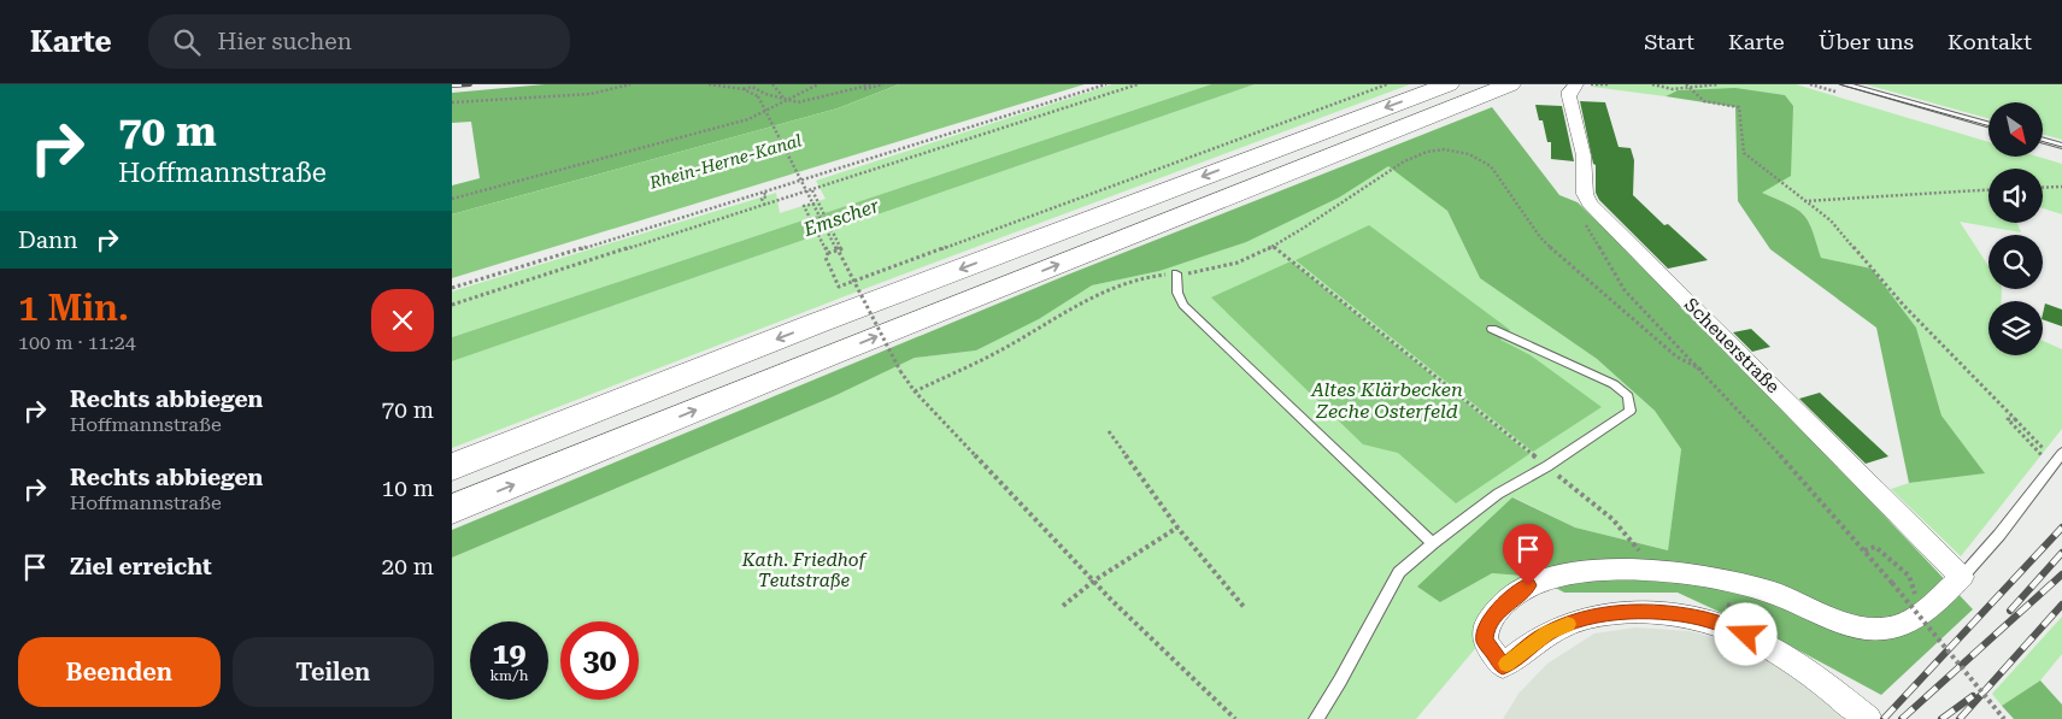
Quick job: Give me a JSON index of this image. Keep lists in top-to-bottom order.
{
  "streets": {
    "street": ["Scheuerstraße"]
  },
  "water": ["Rhein-Herne-Kanal", "Emscher", "Altes Klärbecken Zeche Osterfeld"],
  "parks": ["Kath. Friedhof Teutstraße"],
  "north": "bottom right",
  "page": {
    "header": "Karte",
    "search": "Hier suchen",
    "nav": [
      "Start",
      "Karte",
      "Über uns",
      "Kontakt"
    ],
    "turn": ["70 m", "Hoffmannstraße"],
    "then": "Dann",
    "heading": ["1 Min.", "100 m · 11:24"],
    "list": [
      {
        "name": "Rechts abbiegen",
        "note": "Hoffmannstraße",
        "value": "70 m"
      },
      {
        "name": "Rechts abbiegen",
        "note": "Hoffmannstraße",
        "value": "10 m"
      },
      {
        "name": "Ziel erreicht",
        "value": "20 m"
      }
    ],
    "speed": "19 km/h",
    "limit": "30",
    "buttons": ["Beenden", "Teilen"]
  }
}
